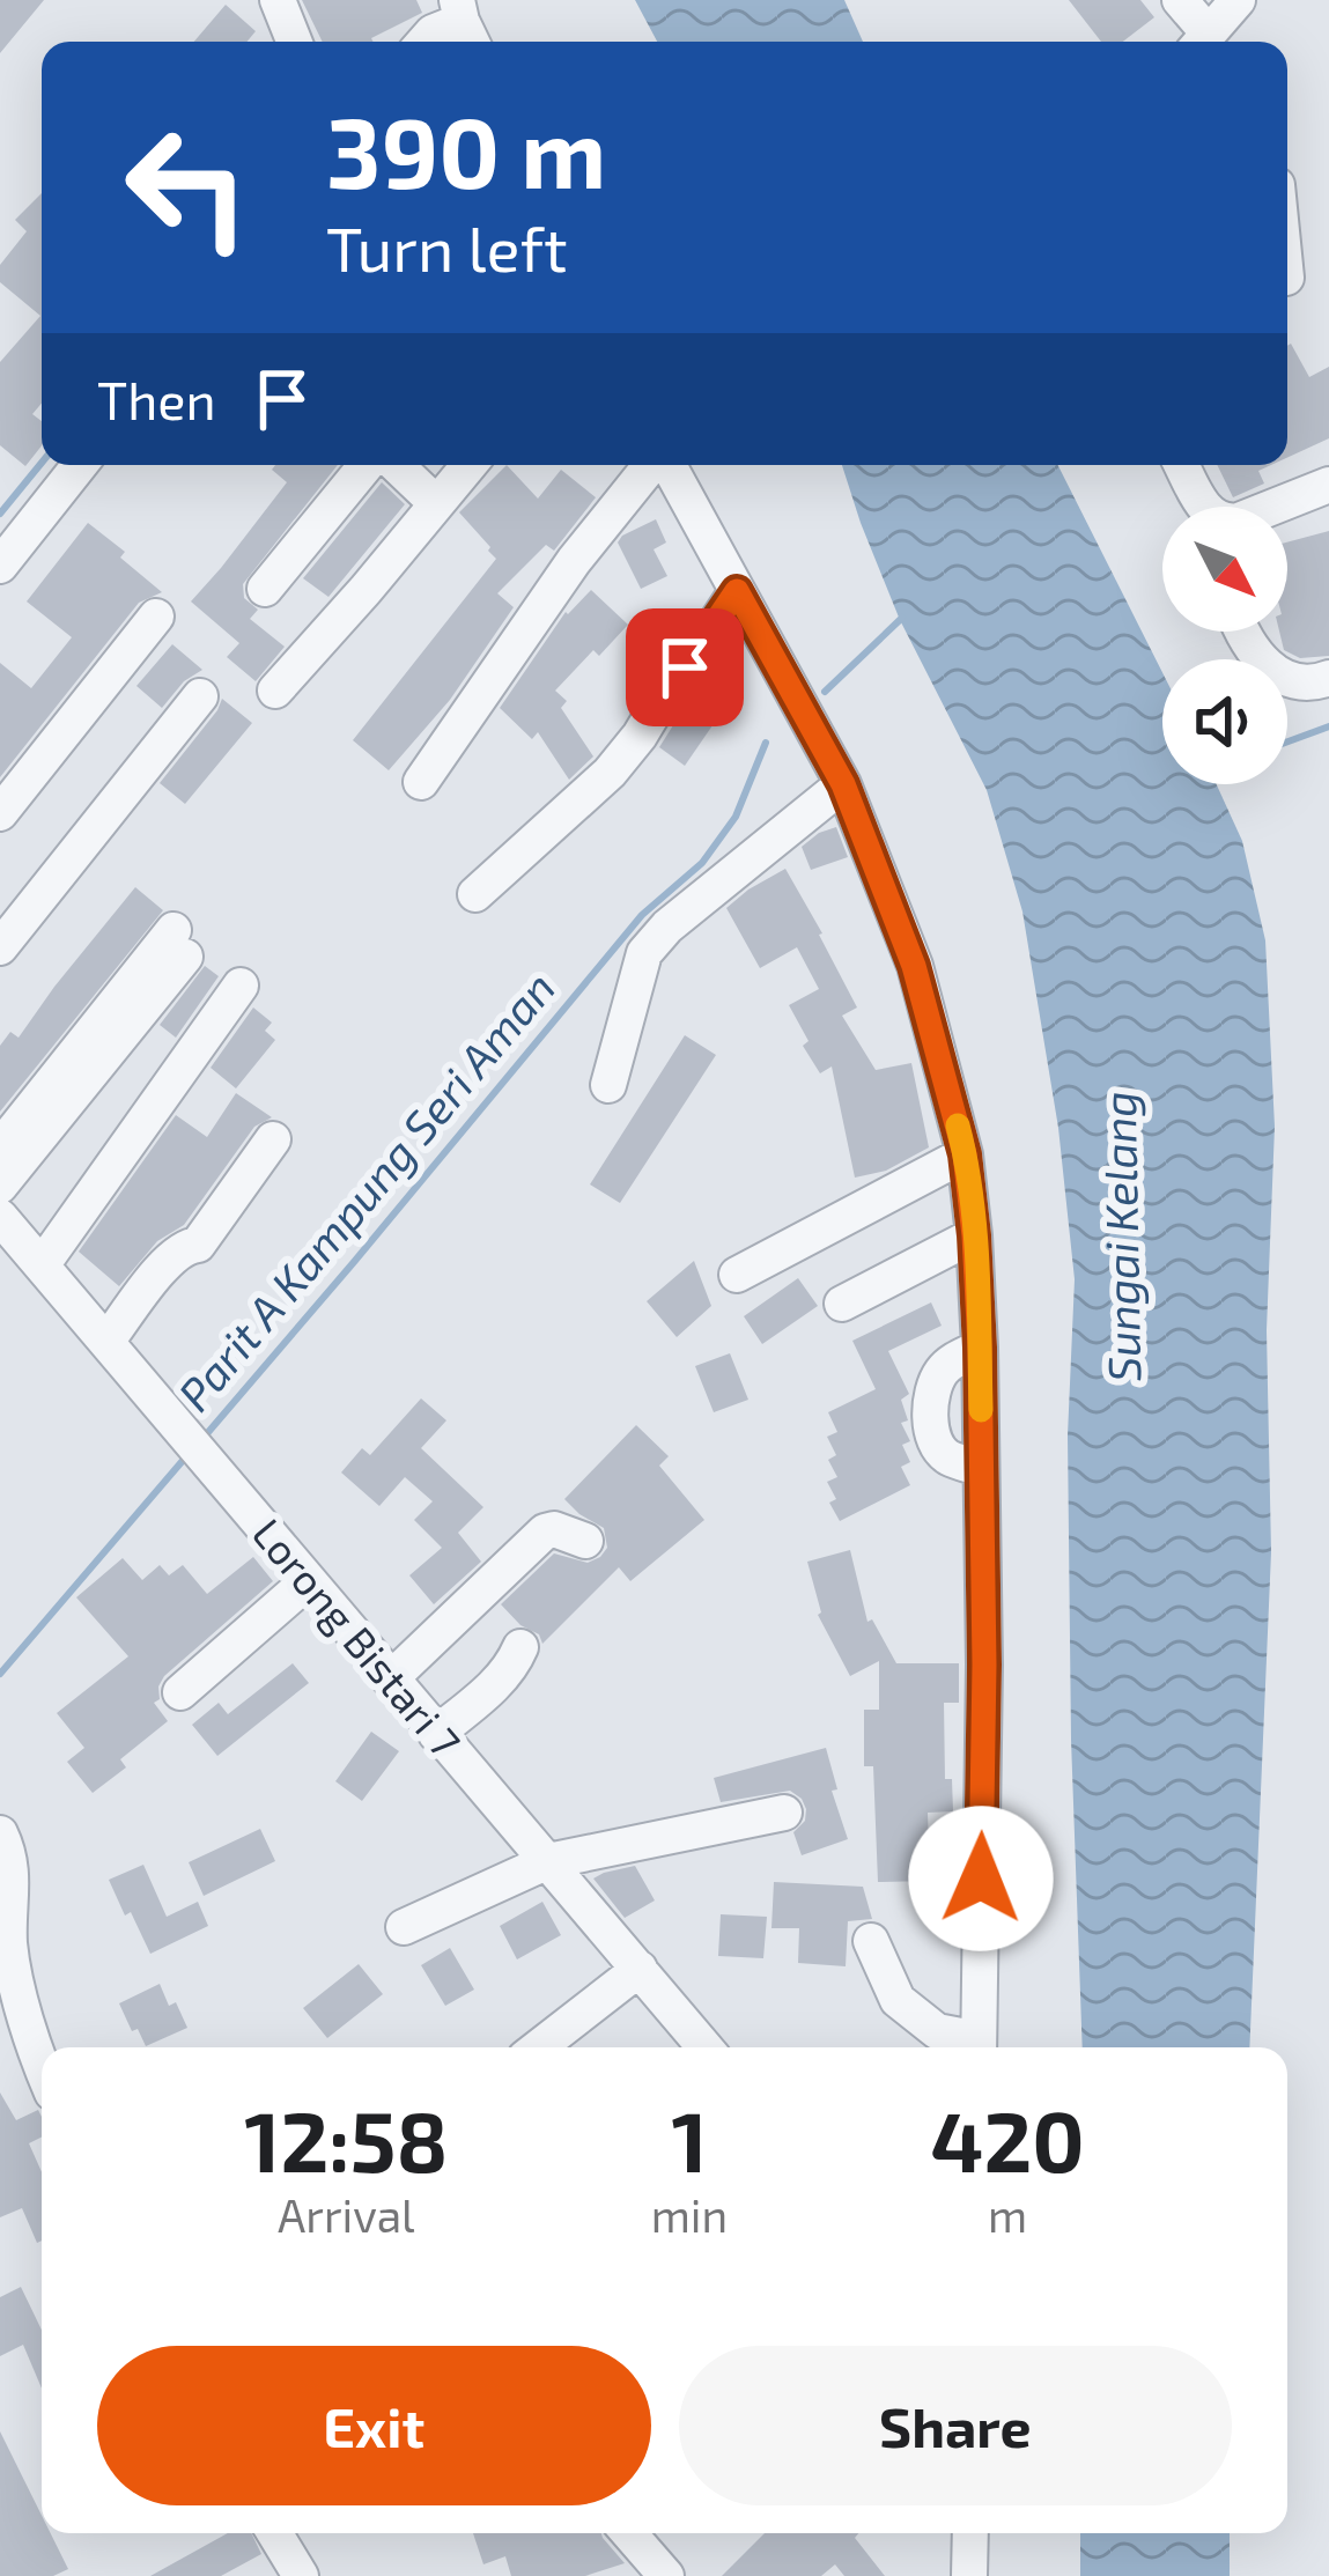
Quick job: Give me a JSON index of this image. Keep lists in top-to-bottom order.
{
  "streets": {
    "street": ["Lorong Bistari 7"]
  },
  "water": ["Parit A Kampung Seri Aman", "Sungai Kelang"],
  "north": "bottom right",
  "page": {
    "turn": ["390 m", "Turn left"],
    "then": "Then",
    "eta": [
      "12:58",
      "Arrival",
      "1",
      "min",
      "420",
      "m"
    ],
    "buttons": ["Exit", "Share"]
  }
}
